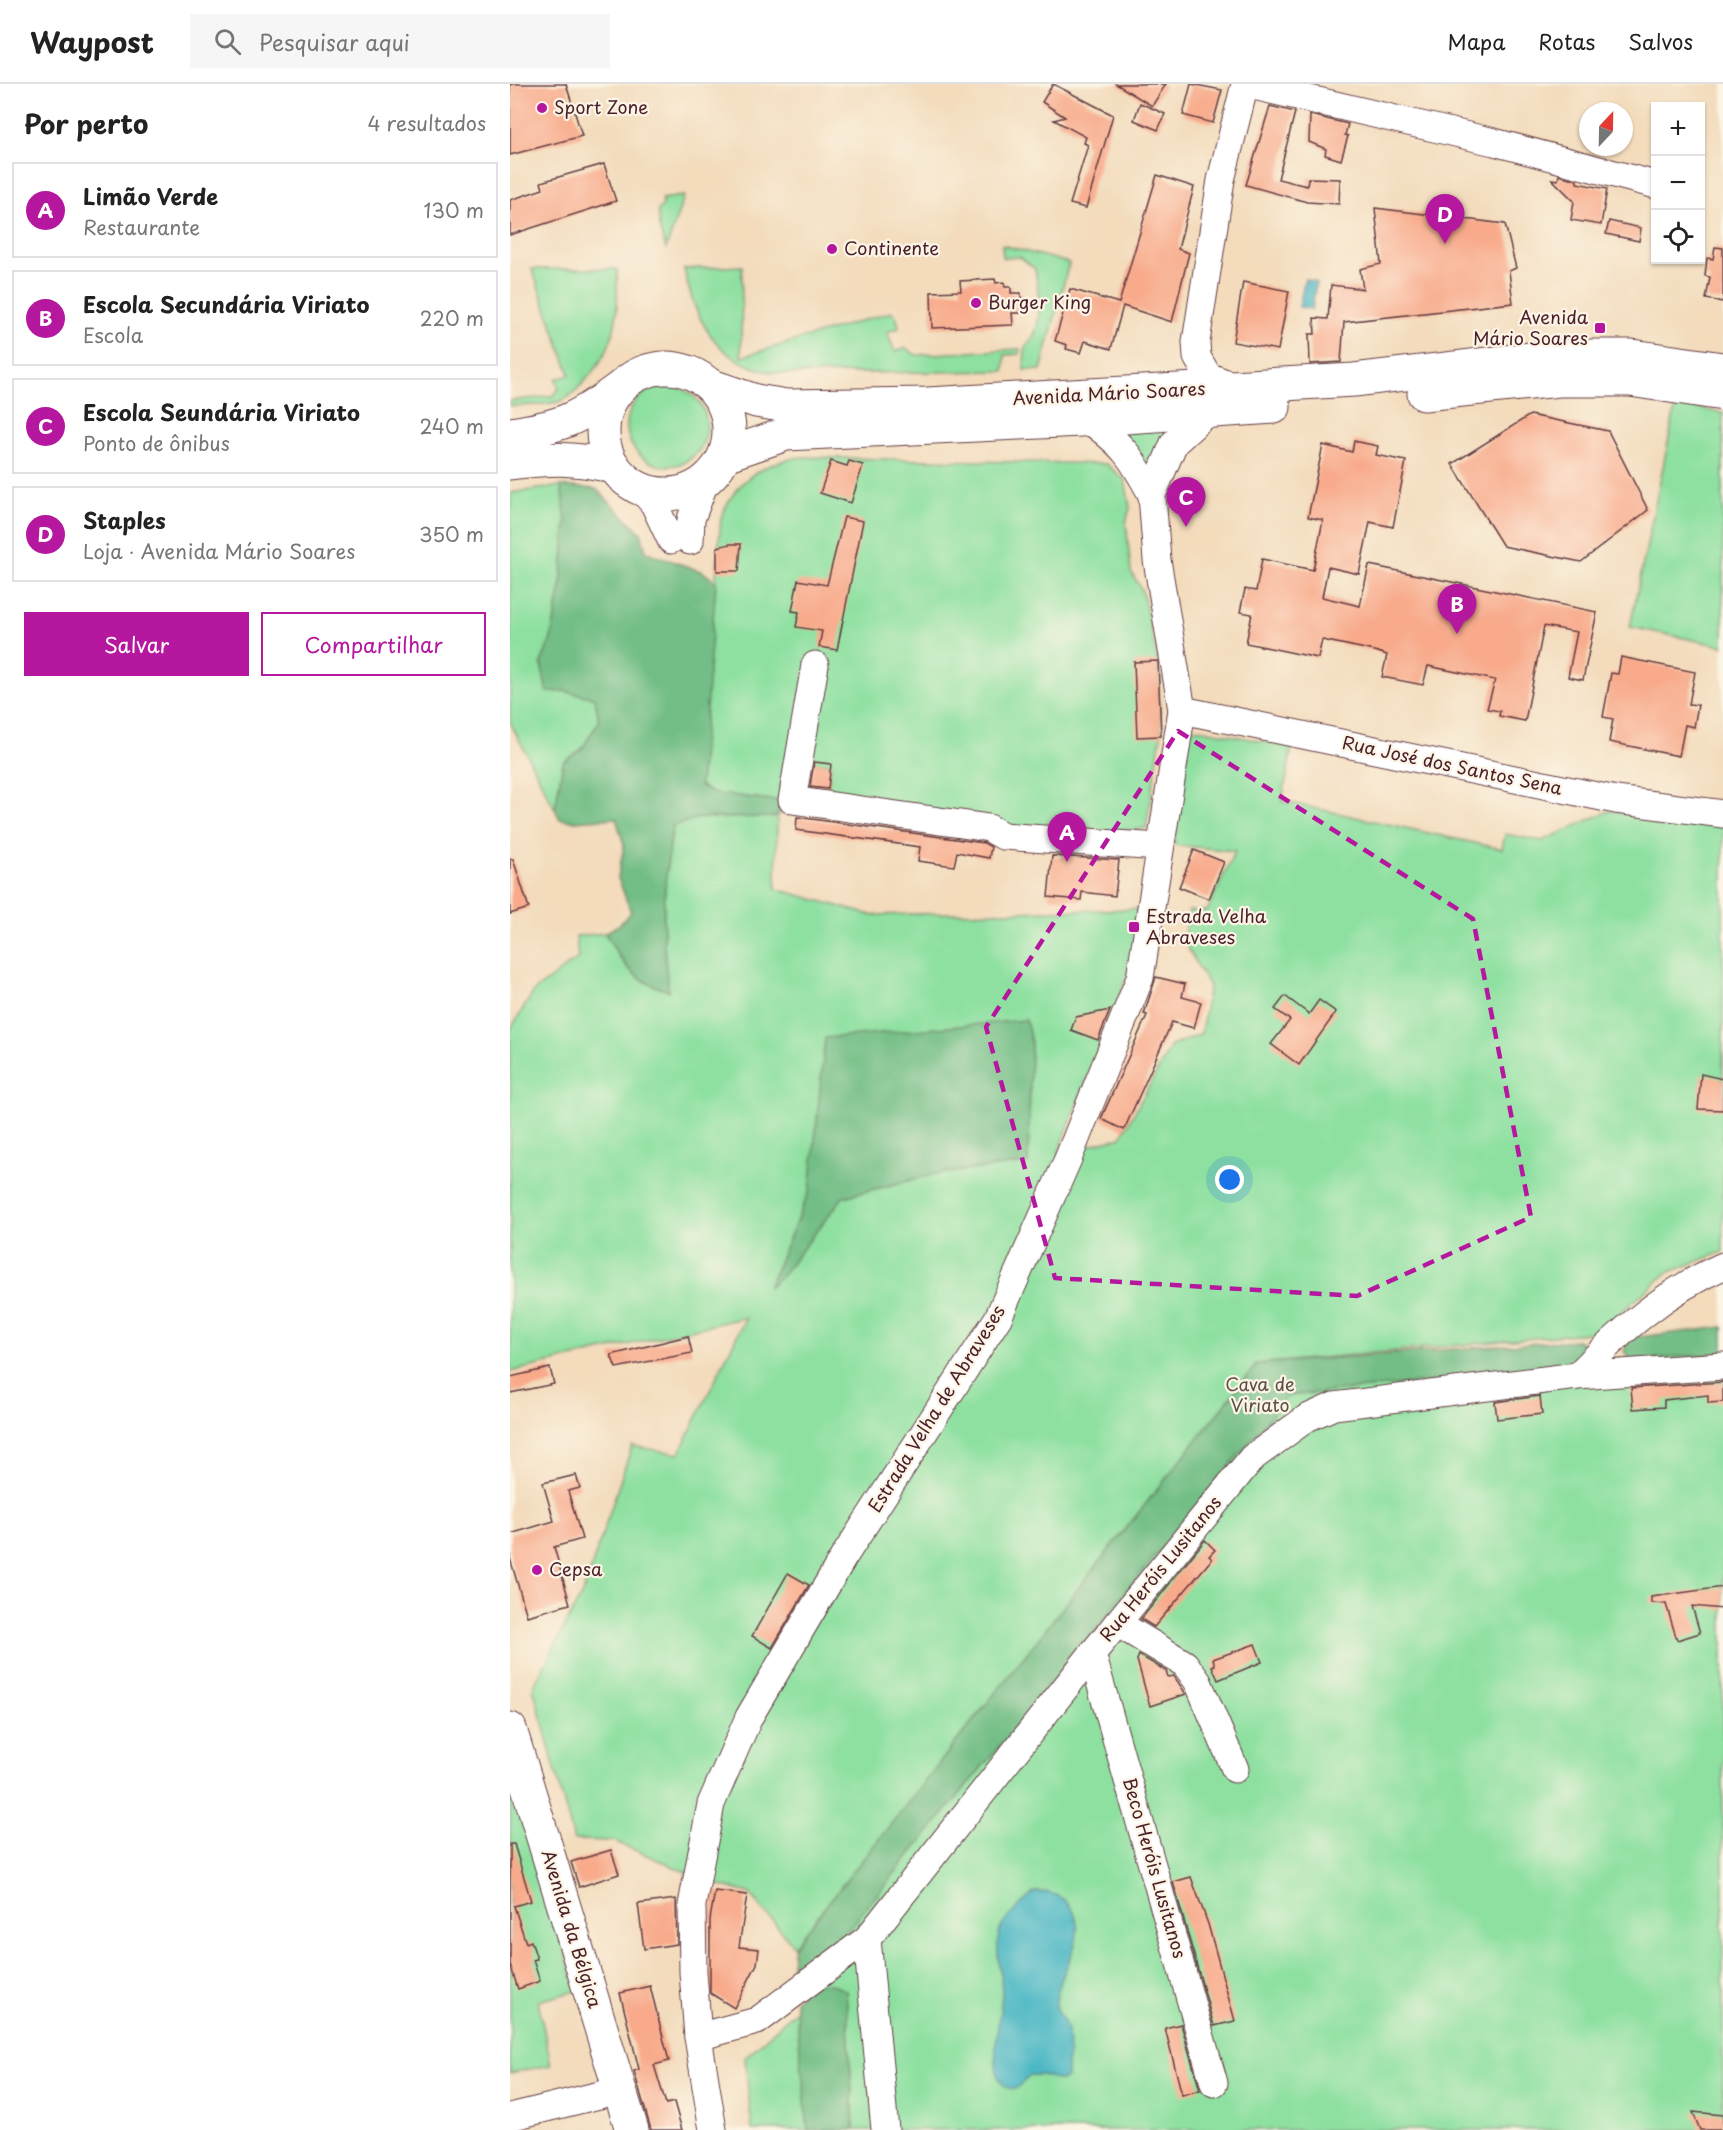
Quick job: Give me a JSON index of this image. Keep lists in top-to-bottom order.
{
  "streets": {
    "main road": ["Avenida Mário Soares", "Avenida da Bélgica"],
    "street": [
      "Rua José dos Santos Sena",
      "Estrada Velha de Abraveses",
      "Rua Heróis Lusitanos",
      "Beco Heróis Lusitanos"
    ]
  },
  "crossings": [
    ["Rua José dos Santos Sena", "Estrada Velha de Abraveses"],
    ["Estrada Velha de Abraveses", "Rua Heróis Lusitanos"],
    ["Rua Heróis Lusitanos", "Beco Heróis Lusitanos"]
  ],
  "parks": ["Cava de Viriato"],
  "places": {
    "other": [
      "Sport Zone",
      "Continente",
      "Burger King",
      "Cepsa"
    ],
    "transit": ["Avenida Mário Soares", "Estrada Velha Abraveses"]
  },
  "north": "top",
  "page": {
    "header": "Waypost",
    "search": "Pesquisar aqui",
    "nav": ["Mapa", "Rotas", "Salvos"],
    "heading": ["Por perto", "4 resultados"],
    "map_buttons": ["+", "−"],
    "list": [
      {
        "mark": "A",
        "name": "Limão Verde",
        "note": "Restaurante",
        "value": "130 m"
      },
      {
        "mark": "B",
        "name": "Escola Secundária Viriato",
        "note": "Escola",
        "value": "220 m"
      },
      {
        "mark": "C",
        "name": "Escola Seundária Viriato",
        "note": "Ponto de ônibus",
        "value": "240 m"
      },
      {
        "mark": "D",
        "name": "Staples",
        "note": "Loja · Avenida Mário Soares",
        "value": "350 m"
      }
    ],
    "pins": [
      "D",
      "C",
      "B",
      "A"
    ],
    "buttons": ["Salvar", "Compartilhar"]
  }
}
